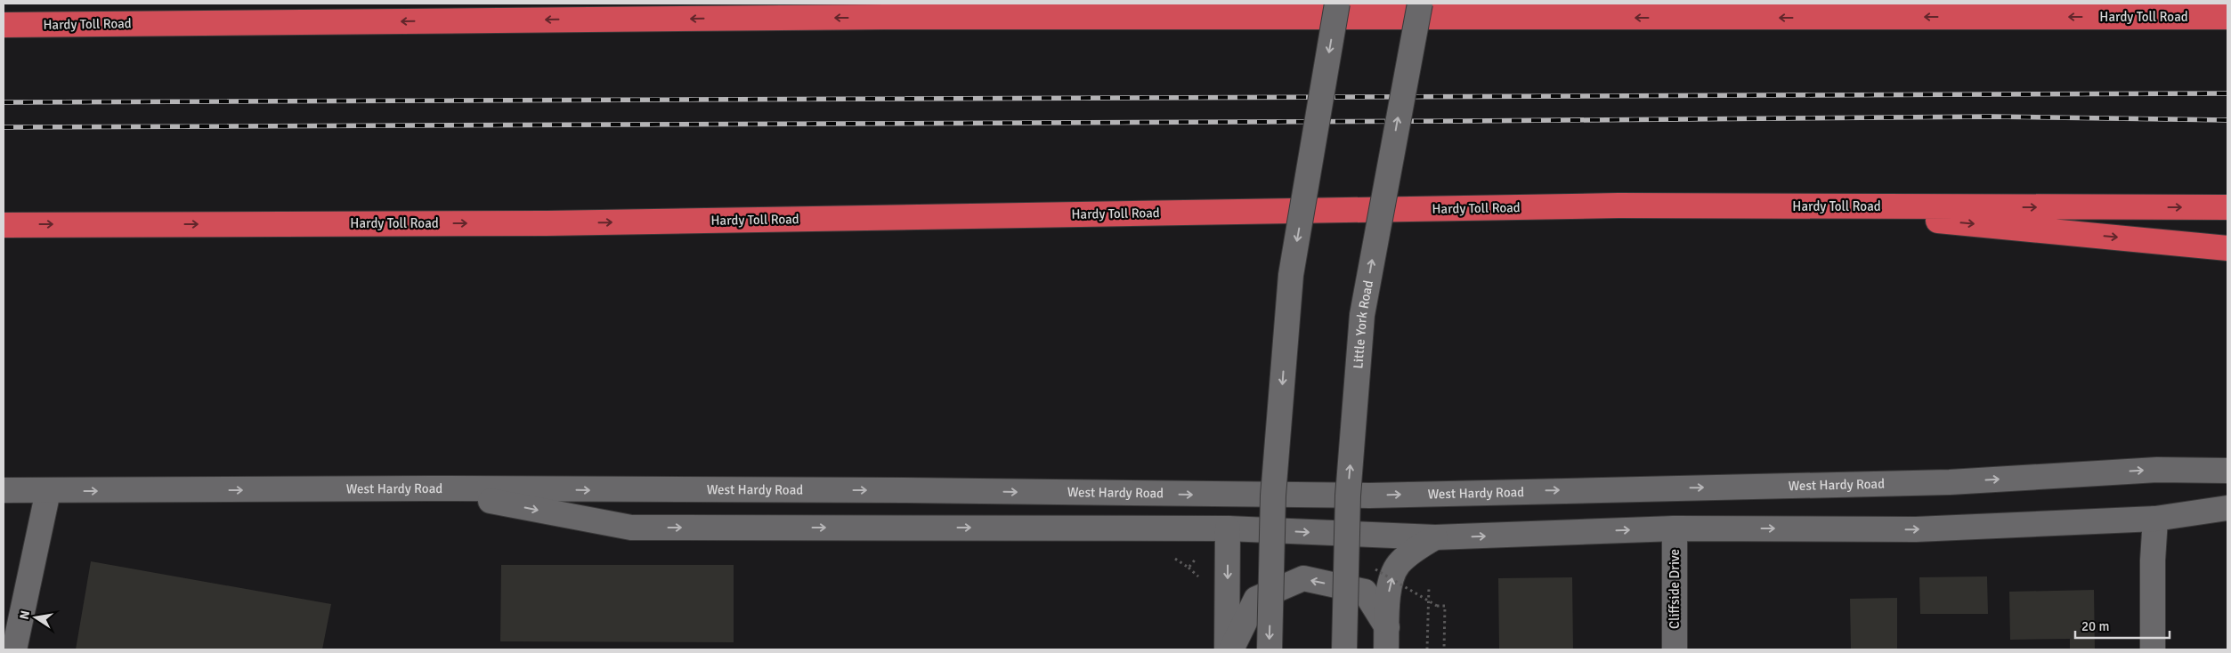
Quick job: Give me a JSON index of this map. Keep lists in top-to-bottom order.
{
  "streets": {
    "highway": ["Hardy Toll Road"],
    "main road": ["Little York Road", "West Hardy Road", "Cliffside Drive"]
  },
  "crossings": [
    ["Little York Road", "West Hardy Road"]
  ],
  "scale_bar": "20 m",
  "north": "left"
}
